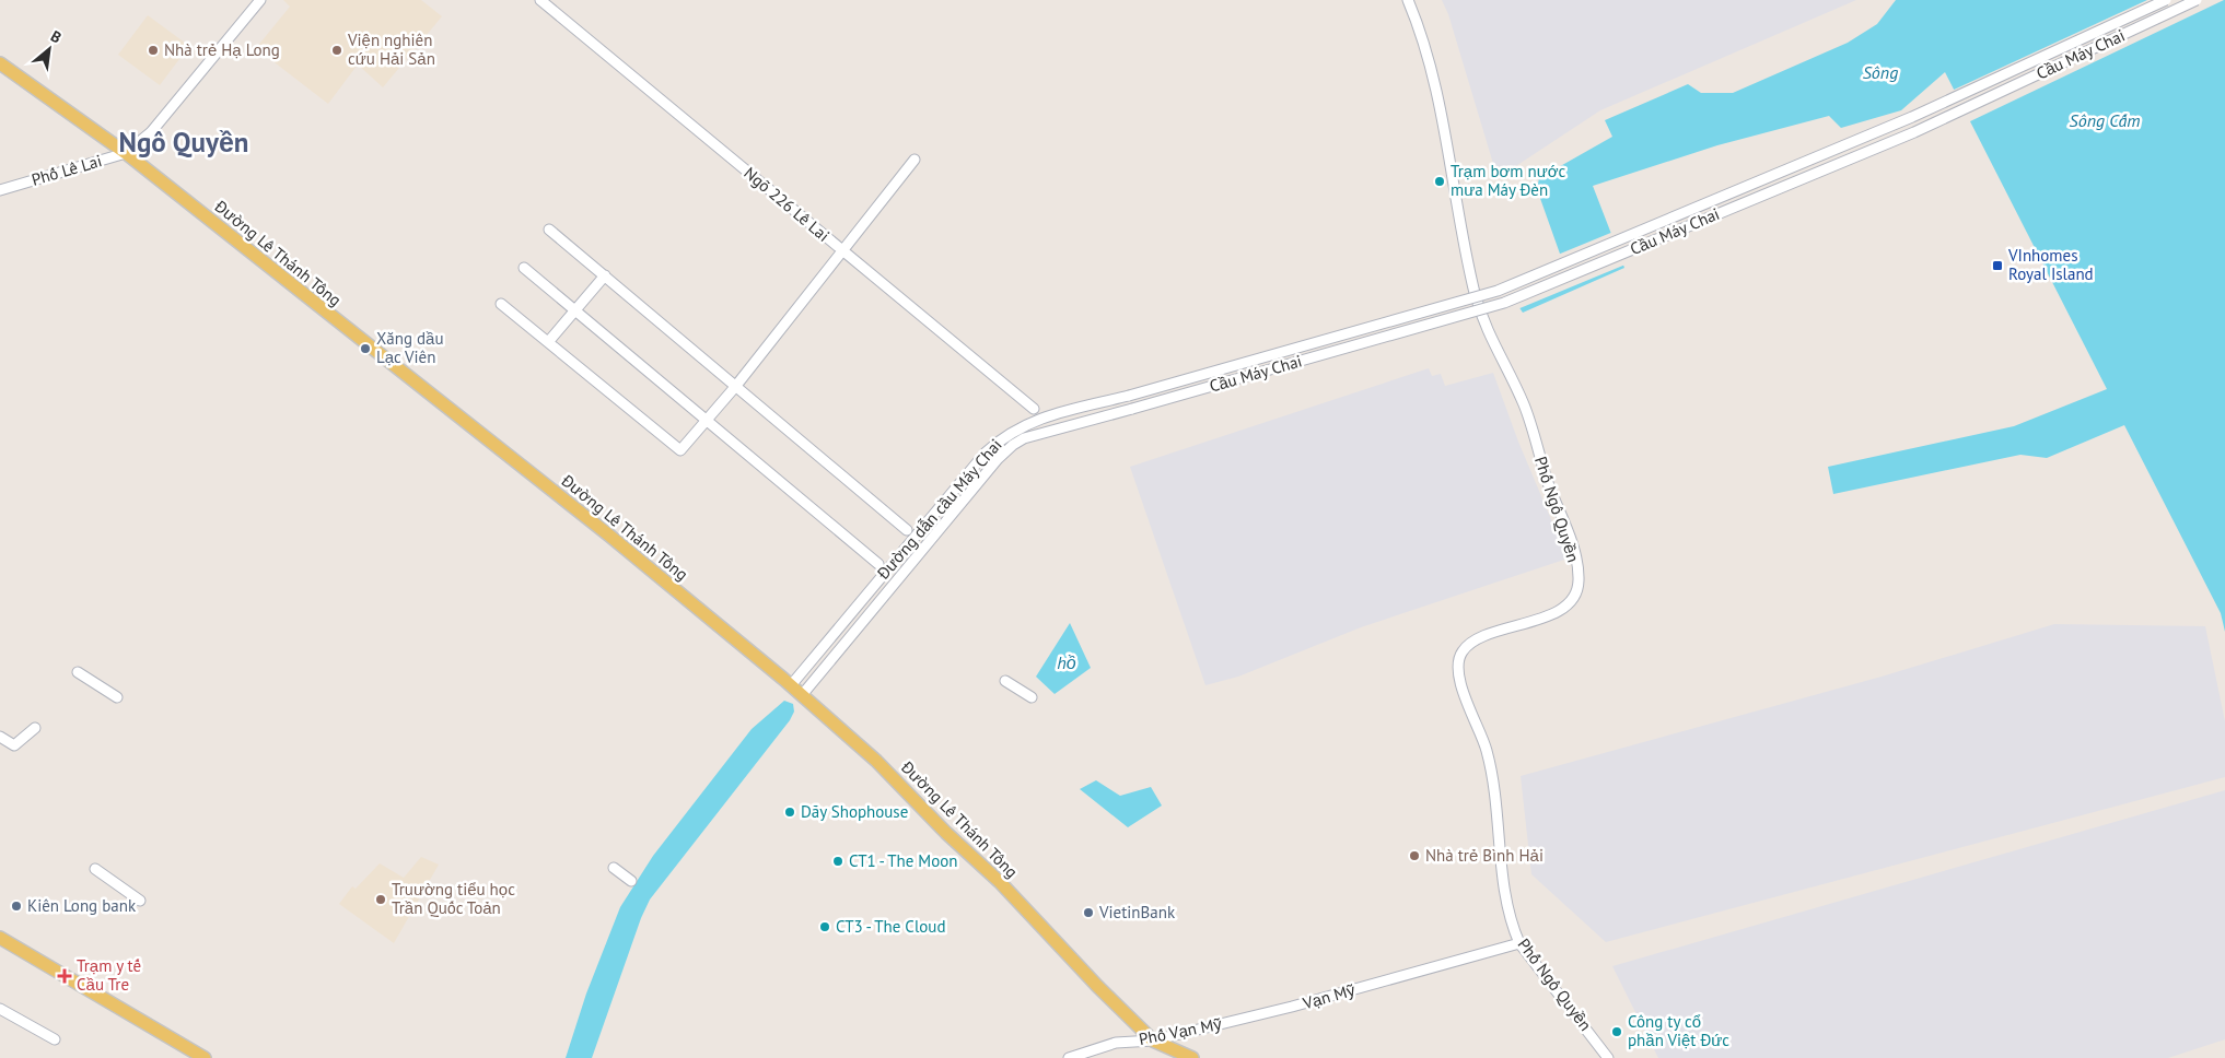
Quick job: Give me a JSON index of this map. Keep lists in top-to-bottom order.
{
  "streets": {
    "main road": ["Đường Lê Thánh Tông"],
    "street": [
      "Cầu Máy Chai",
      "Phố Lê Lai",
      "Ngõ 226 Lê Lai",
      "Đường dẫn cầu Máy Chai",
      "Phố Ngô Quyền",
      "Vạn Mỹ",
      "Phố Vạn Mỹ"
    ]
  },
  "crossings": [
    ["Cầu Máy Chai", "Đường dẫn cầu Máy Chai"],
    ["Phố Lê Lai", "Đường Lê Thánh Tông"],
    ["Đường Lê Thánh Tông", "Đường dẫn cầu Máy Chai"],
    ["Đường Lê Thánh Tông", "Phố Vạn Mỹ"],
    ["Phố Ngô Quyền", "Vạn Mỹ"],
    ["Vạn Mỹ", "Phố Vạn Mỹ"]
  ],
  "districts": ["Ngô Quyền"],
  "water": ["Sông", "Sông Cấm", "hồ"],
  "places": {
    "other": [
      "Nhà trẻ Hạ Long",
      "Viện nghiên cứu Hải Sản",
      "Trạm bơm nước mưa Máy Đèn",
      "Xăng dầu Lạc Viên",
      "Dãy Shophouse",
      "Nhà trẻ Bình Hải",
      "CT1 - The Moon",
      "Truường tiểu học Trần Quốc Toản",
      "Kiên Long bank",
      "VietinBank",
      "CT3 - The Cloud",
      "Công ty cổ phần Việt Đức"
    ],
    "transit": ["VInhomes Royal Island"],
    "health": ["Trạm y tế Cầu Tre"]
  },
  "north": "top right"
}
